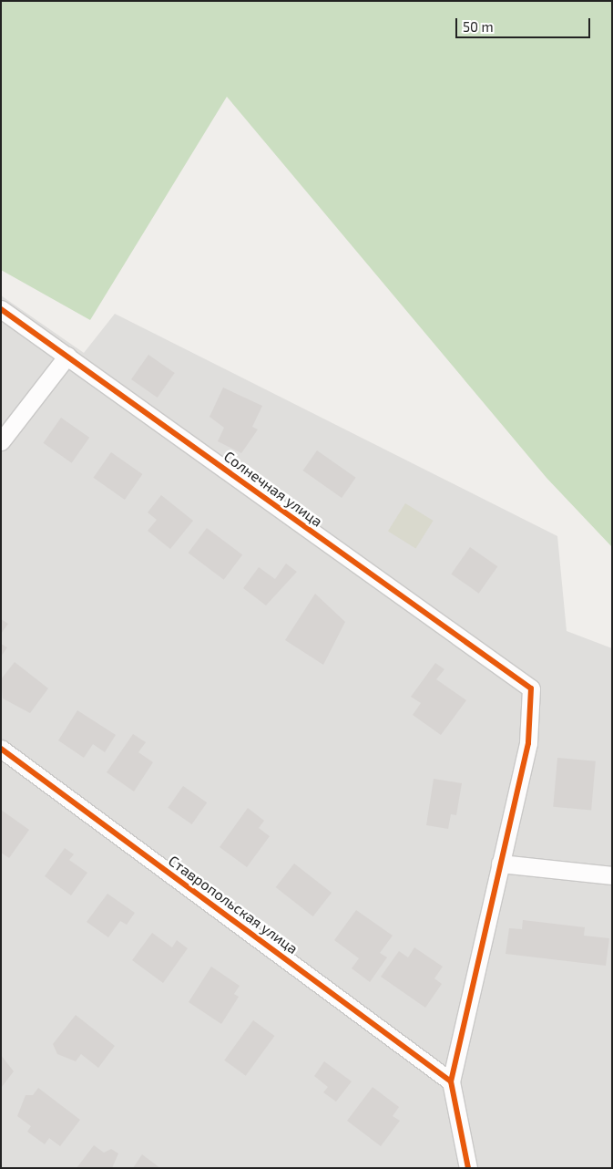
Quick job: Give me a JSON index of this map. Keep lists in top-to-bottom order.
{
  "streets": {
    "street": ["Солнечная улица", "Ставропольская улица"]
  },
  "scale_bar": "50 m"
}
